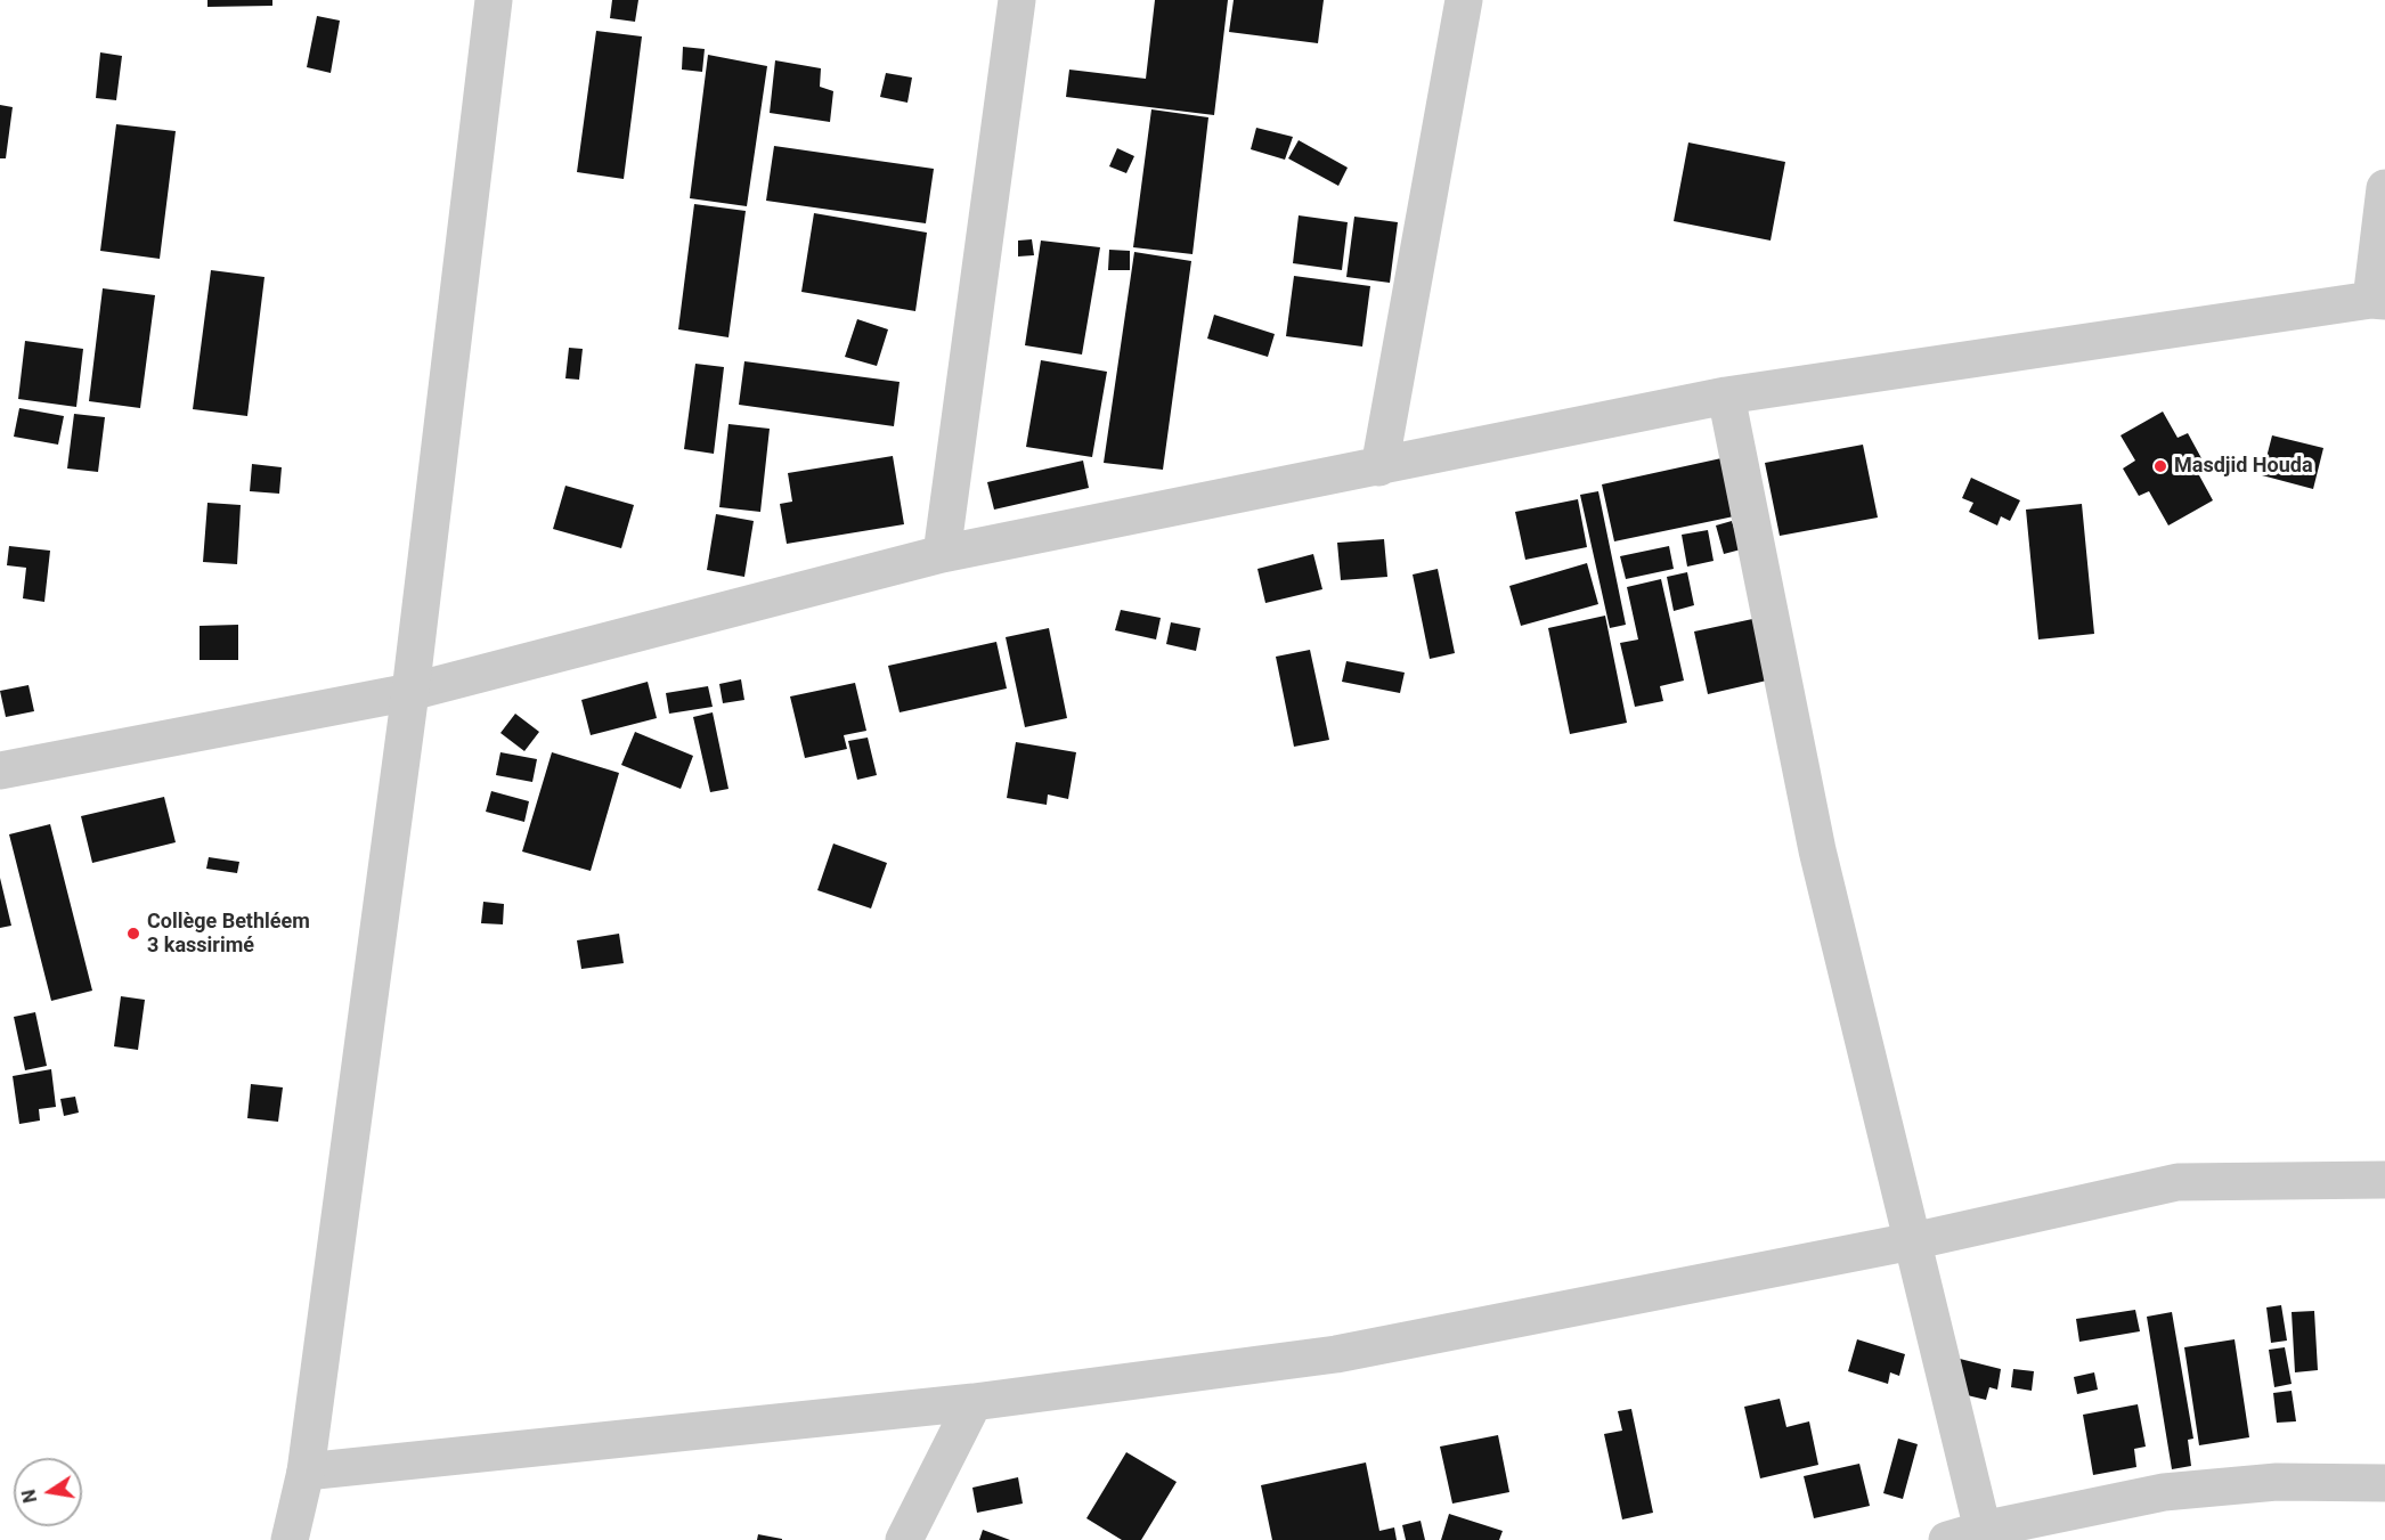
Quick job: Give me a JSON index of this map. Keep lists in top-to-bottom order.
{
  "places": ["Masdjid Houda", "Collège Bethléem 3 kassirimé"],
  "north": "left"
}
